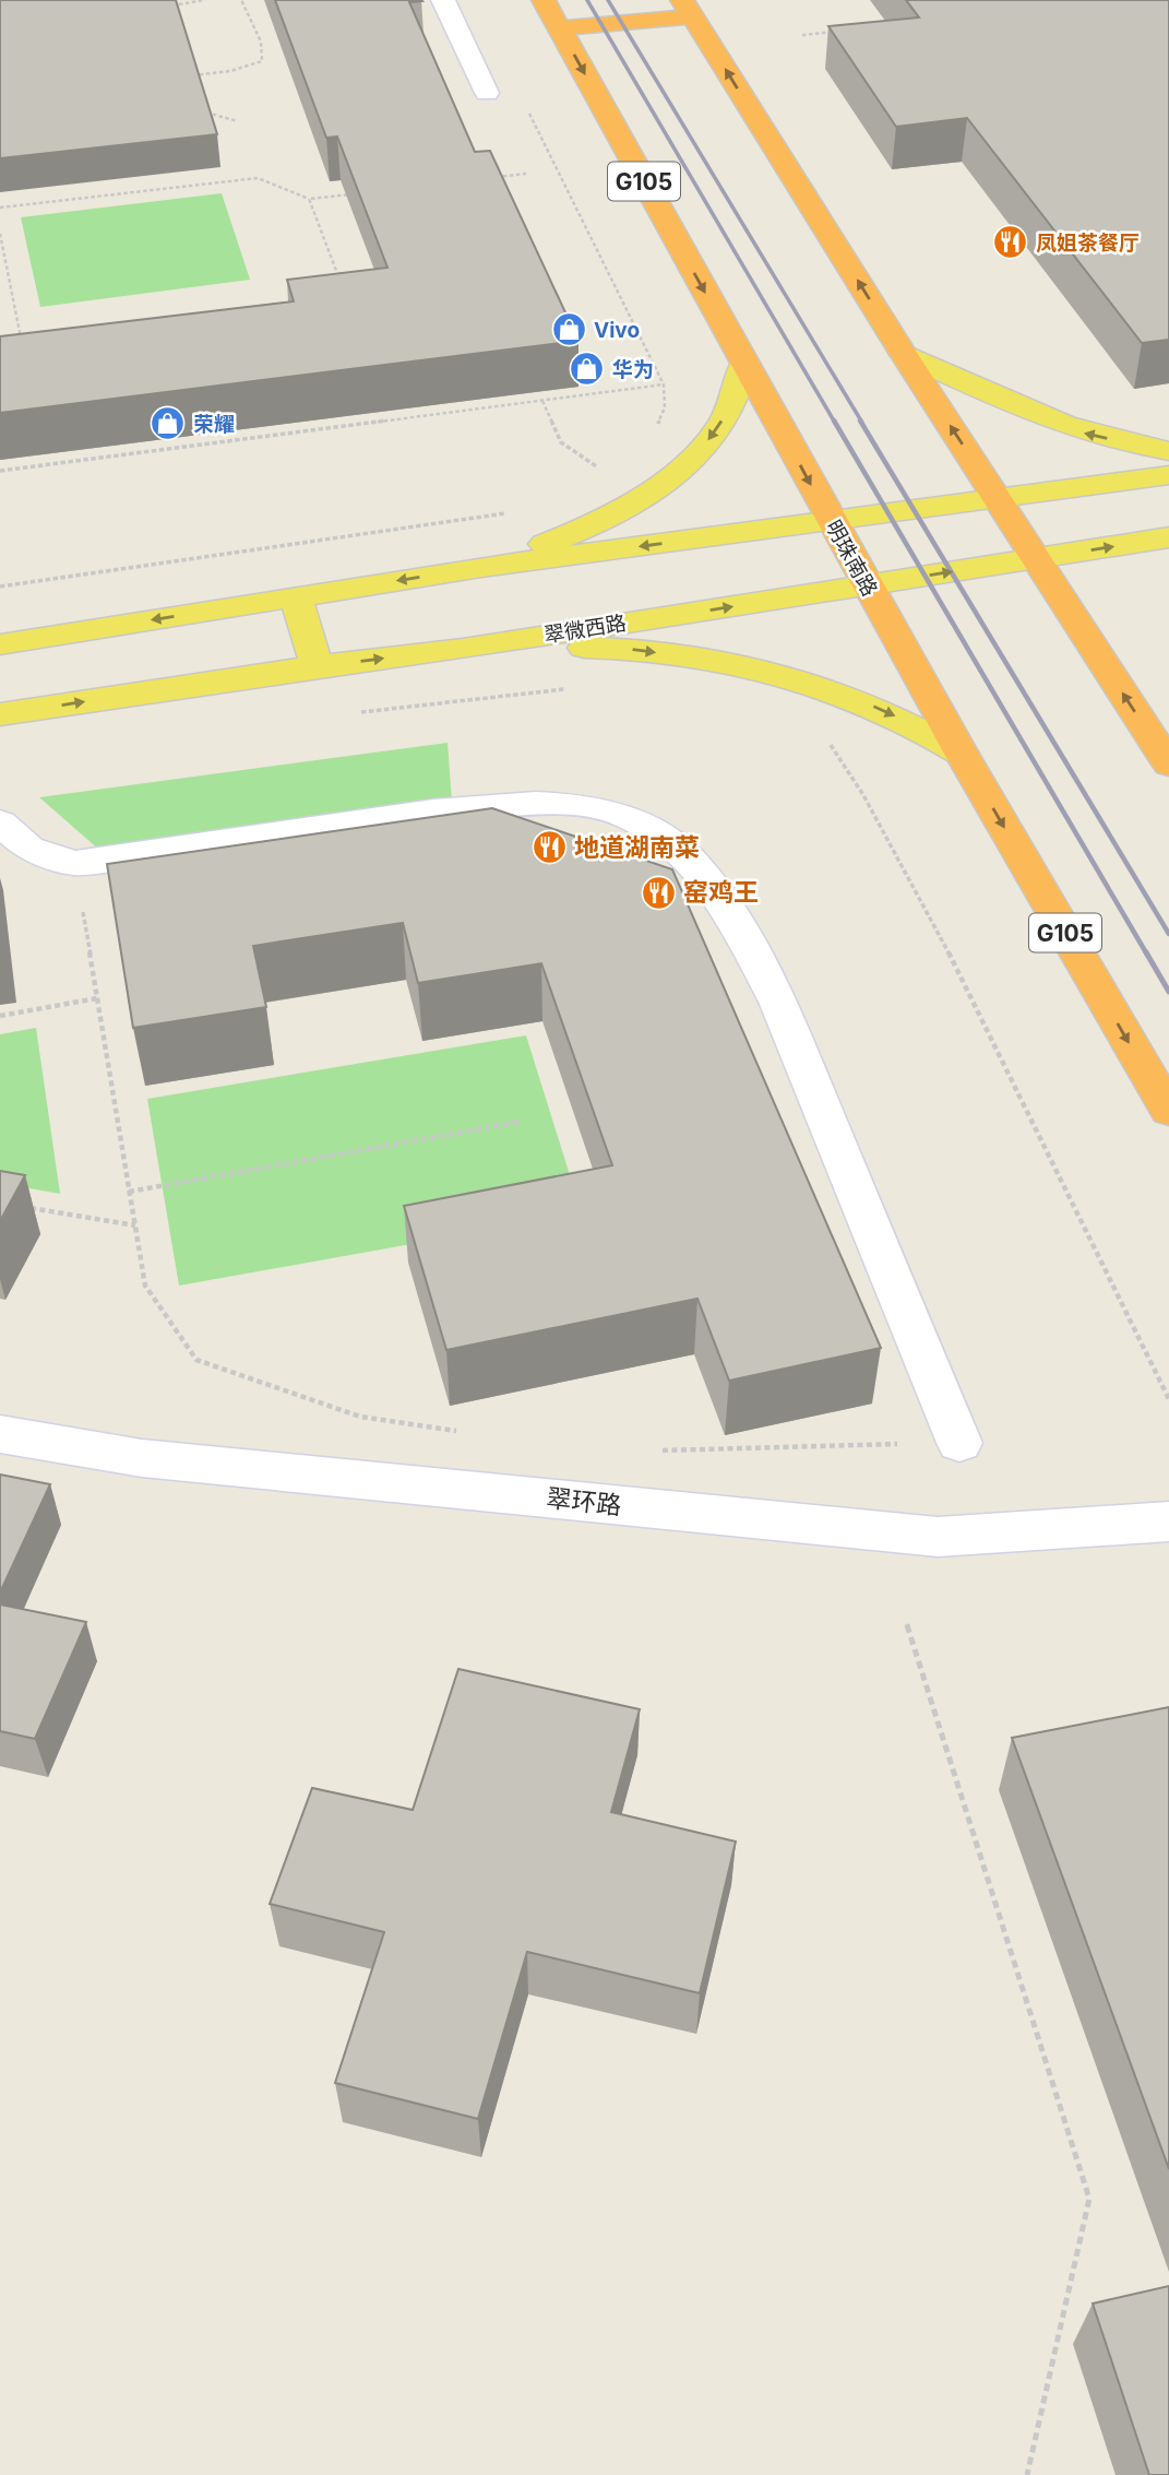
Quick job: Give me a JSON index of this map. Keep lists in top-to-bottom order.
{
  "streets": {
    "highway": ["G105", "明珠南路"],
    "main road": ["翠微西路"],
    "street": ["翠环路"]
  },
  "crossings": [
    ["明珠南路", "翠微西路"]
  ],
  "places": {
    "restaurant": ["凤姐茶餐厅", "地道湖南菜", "窑鸡王"],
    "shop": ["Vivo", "华为", "荣耀"]
  }
}
